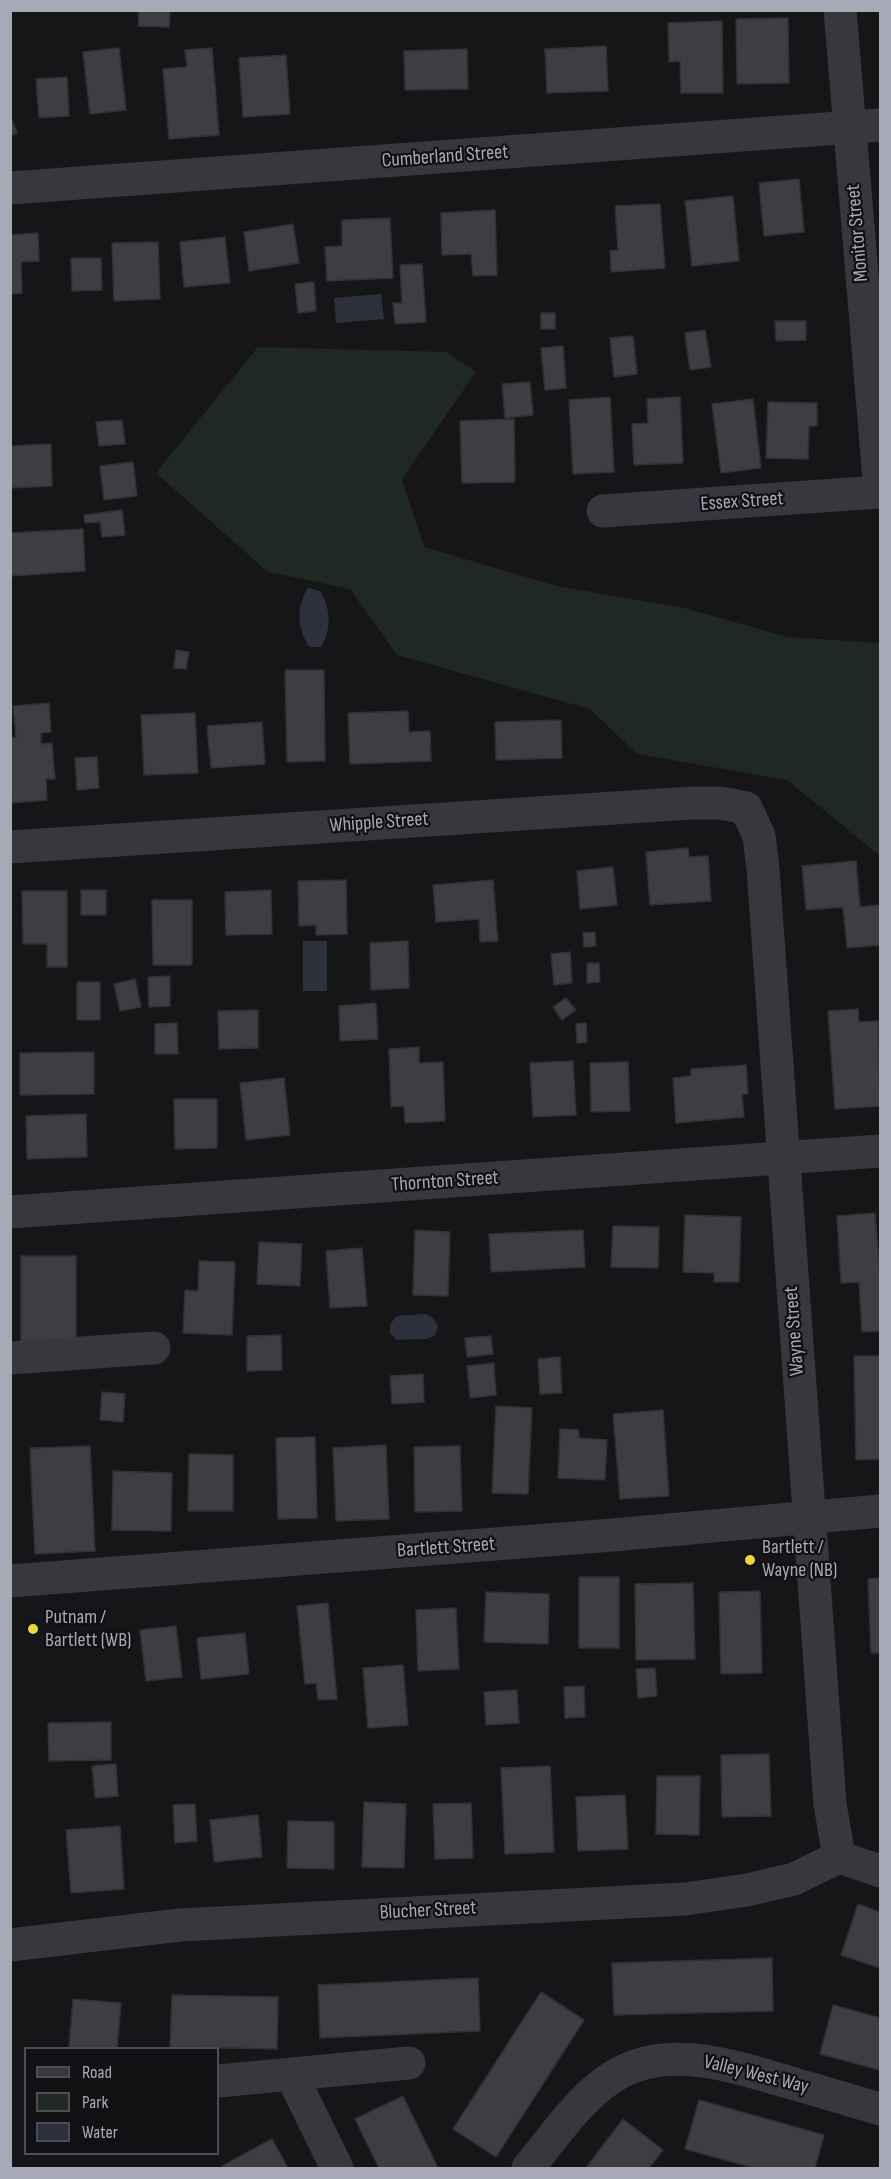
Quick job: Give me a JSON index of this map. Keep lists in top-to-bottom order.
{
  "streets": {
    "street": [
      "Cumberland Street",
      "Monitor Street",
      "Essex Street",
      "Whipple Street",
      "Thornton Street",
      "Wayne Street",
      "Bartlett Street",
      "Blucher Street",
      "Valley West Way"
    ]
  },
  "crossings": [
    ["Cumberland Street", "Monitor Street"],
    ["Monitor Street", "Essex Street"],
    ["Whipple Street", "Wayne Street"],
    ["Thornton Street", "Wayne Street"],
    ["Wayne Street", "Bartlett Street"],
    ["Wayne Street", "Blucher Street"]
  ],
  "places": ["Bartlett / Wayne (NB)", "Putnam / Bartlett (WB)"],
  "legend": ["Road", "Park", "Water"]
}
